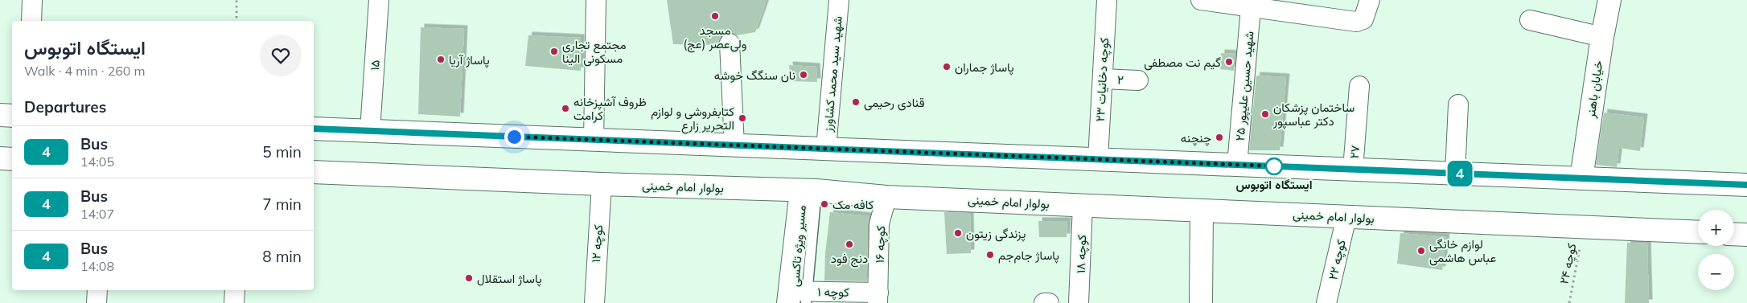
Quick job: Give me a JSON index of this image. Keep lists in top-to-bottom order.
{
  "streets": {
    "main road": ["خیابان باهنر", "بولوار امام خمینی"],
    "street": [
      "۱۵",
      "شهید سید محمد کشاورز",
      "کوچه دخانیات ۲۳",
      "۲",
      "شهید حسین علیپور ۲۵",
      "۲۷",
      "کوچه ۱۲",
      "کوچه ۱۶",
      "کوچه ۱۸",
      "کوچه ۲۲",
      "کوچه ۱"
    ],
    "path": ["کوچه ۲۴"]
  },
  "crossings": [
    ["کوچه دخانیات ۲۳", "۲"],
    ["بولوار امام خمینی", "کوچه ۱۲"],
    ["بولوار امام خمینی", "کوچه ۱۶"],
    ["بولوار امام خمینی", "کوچه ۱۸"],
    ["بولوار امام خمینی", "کوچه ۲۲"],
    ["بولوار امام خمینی", "کوچه ۲۴"],
    ["کوچه ۱۶", "کوچه ۱"]
  ],
  "places": [
    "مسجد ولی‌عصر (عج)",
    "مجتمع تجاری مسکونی الینا",
    "پاساژ آریا",
    "گیم نت مصطفی",
    "پاساژ جماران",
    "نان سنگگ خوشه",
    "قنادی رحیمی",
    "ظروف آشپزخانه کرامت",
    "ساختمان پزشکان دکتر عباسپور",
    "کتابفروشی و لوازم التحریر زارع",
    "چنچنه",
    "ایستگاه اتوبوس",
    "کافه مک",
    "پزندگی زیتون",
    "دنج فود",
    "لوازم خانگی عباس هاشمی",
    "پاساژ جام‌جم",
    "پاساژ استقلال"
  ],
  "lines": ["bus line 4"],
  "page": {
    "on_map": "4",
    "heading": [
      ["ایستگاه اتوبوس", "Walk · 4 min · 260 m"],
      "Departures"
    ],
    "list": [
      {
        "mark": "4",
        "name": "Bus",
        "note": "14:05",
        "value": "5 min"
      },
      {
        "mark": "4",
        "name": "Bus",
        "note": "14:07",
        "value": "7 min"
      },
      {
        "mark": "4",
        "name": "Bus",
        "note": "14:08",
        "value": "8 min"
      }
    ],
    "map_buttons": ["+", "−"]
  }
}
